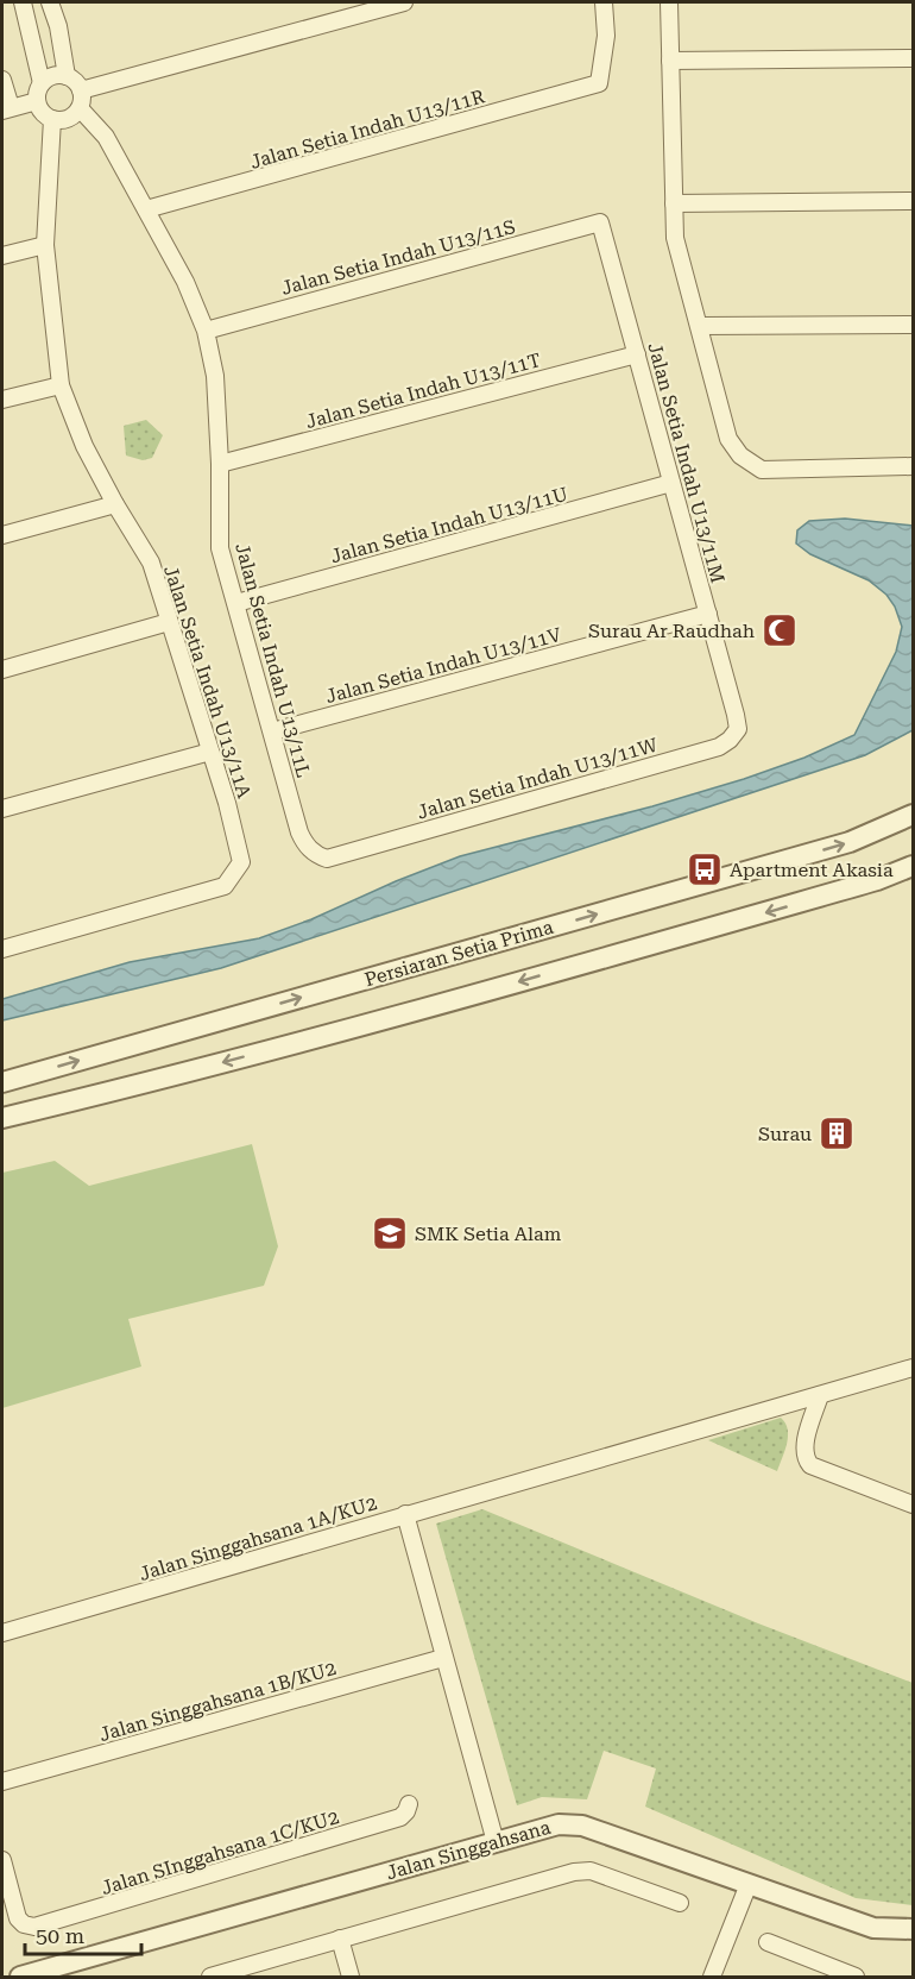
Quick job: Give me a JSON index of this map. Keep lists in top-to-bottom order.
{
  "streets": {
    "street": [
      "Jalan Setia Indah U13/11R",
      "Jalan Setia Indah U13/11S",
      "Jalan Setia Indah U13/11T",
      "Jalan Setia Indah U13/11M",
      "Jalan Setia Indah U13/11U",
      "Jalan Setia Indah U13/11L",
      "Jalan Setia Indah U13/11V",
      "Jalan Setia Indah U13/11A",
      "Jalan Setia Indah U13/11W",
      "Persiaran Setia Prima",
      "Jalan Singgahsana 1A/KU2",
      "Jalan Singgahsana 1B/KU2",
      "Jalan Singgahsana",
      "Jalan SInggahsana 1C/KU2"
    ]
  },
  "crossings": [
    ["Jalan Setia Indah U13/11R", "Jalan Setia Indah U13/11L"],
    ["Jalan Setia Indah U13/11S", "Jalan Setia Indah U13/11M"],
    ["Jalan Setia Indah U13/11S", "Jalan Setia Indah U13/11L"],
    ["Jalan Setia Indah U13/11T", "Jalan Setia Indah U13/11M"],
    ["Jalan Setia Indah U13/11T", "Jalan Setia Indah U13/11L"],
    ["Jalan Setia Indah U13/11M", "Jalan Setia Indah U13/11U"],
    ["Jalan Setia Indah U13/11M", "Jalan Setia Indah U13/11V"],
    ["Jalan Setia Indah U13/11M", "Jalan Setia Indah U13/11W"],
    ["Jalan Setia Indah U13/11U", "Jalan Setia Indah U13/11L"],
    ["Jalan Setia Indah U13/11L", "Jalan Setia Indah U13/11V"],
    ["Jalan Setia Indah U13/11L", "Jalan Setia Indah U13/11A"],
    ["Jalan Setia Indah U13/11L", "Jalan Setia Indah U13/11W"],
    ["Jalan Singgahsana 1A/KU2", "Jalan Singgahsana 1B/KU2"],
    ["Jalan Singgahsana 1A/KU2", "Jalan Singgahsana"]
  ],
  "places": {
    "mosque": ["Surau Ar Raudhah"],
    "bus stop": ["Apartment Akasia"],
    "building": ["Surau"],
    "school or university": ["SMK Setia Alam"]
  },
  "scale_bar": "50 m"
}
